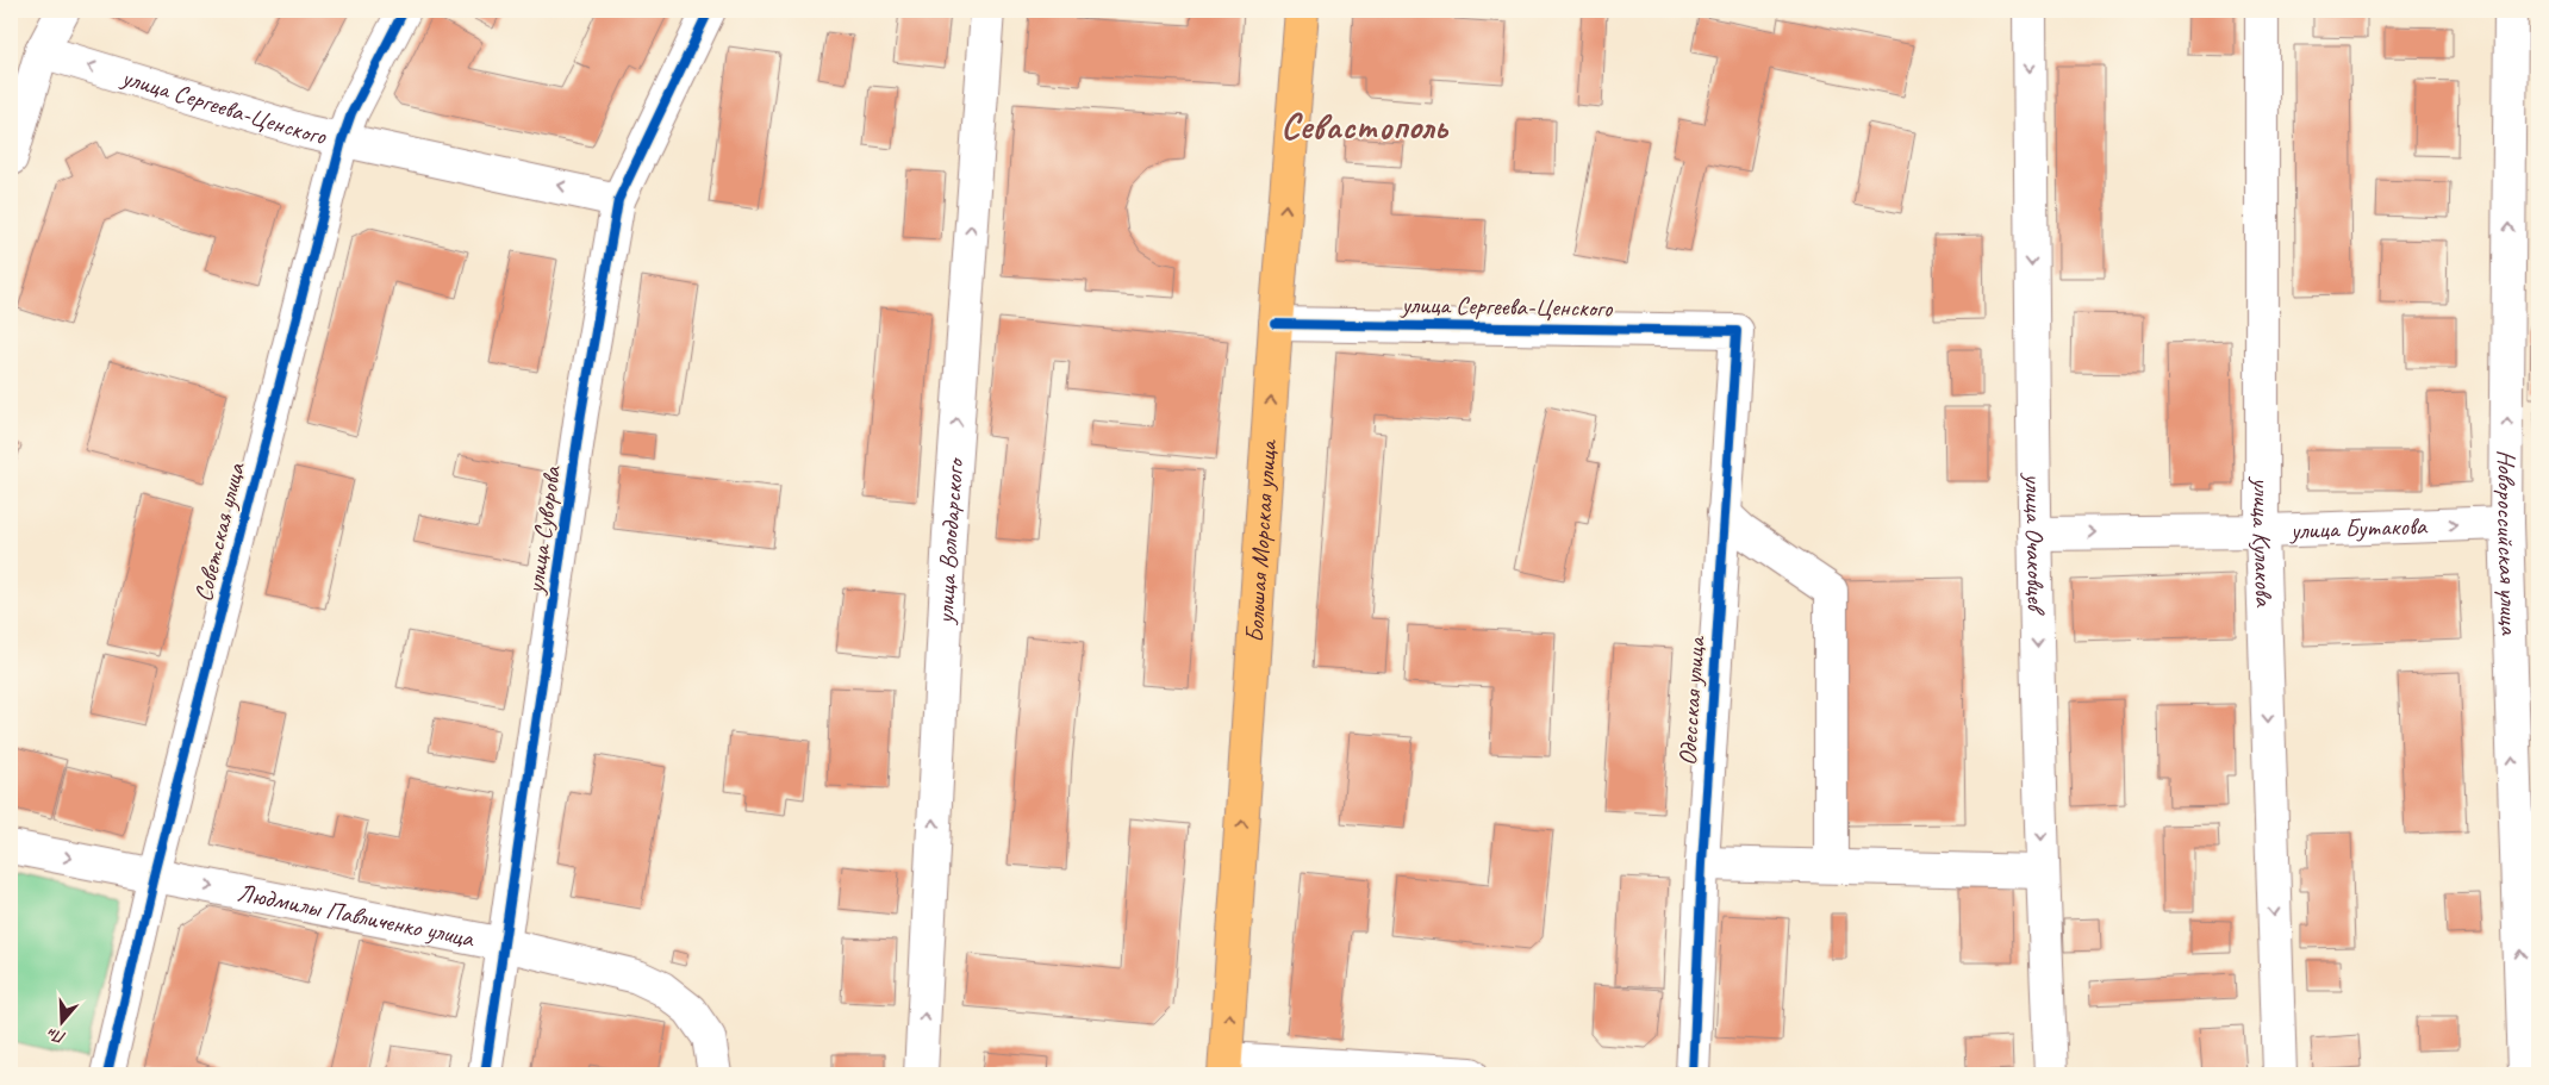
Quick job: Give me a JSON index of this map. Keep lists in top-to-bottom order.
{
  "streets": {
    "main road": ["Большая Морская улица"],
    "street": [
      "улица Сергеева-Ценского",
      "улица Бутакова",
      "улица Суворова",
      "Советская улица",
      "улица Володарского",
      "улица Очаковцев",
      "улица Кулакова",
      "Новороссийская улица",
      "Одесская улица",
      "Людмилы Павличенко улица"
    ]
  },
  "crossings": [
    ["улица Сергеева-Ценского", "улица Суворова"],
    ["улица Сергеева-Ценского", "Советская улица"],
    ["улица Сергеева-Ценского", "Большая Морская улица"],
    ["улица Сергеева-Ценского", "Одесская улица"],
    ["улица Бутакова", "улица Очаковцев"],
    ["улица Бутакова", "улица Кулакова"],
    ["улица Бутакова", "Новороссийская улица"],
    ["улица Суворова", "Людмилы Павличенко улица"],
    ["Советская улица", "Людмилы Павличенко улица"]
  ],
  "one_way": [
    "улица Сергеева-Ценского",
    "улица Бутакова",
    "улица Володарского",
    "Большая Морская улица",
    "улица Очаковцев",
    "улица Кулакова",
    "Новороссийская улица",
    "Людмилы Павличенко улица"
  ],
  "districts": ["Севастополь"],
  "north": "bottom"
}
